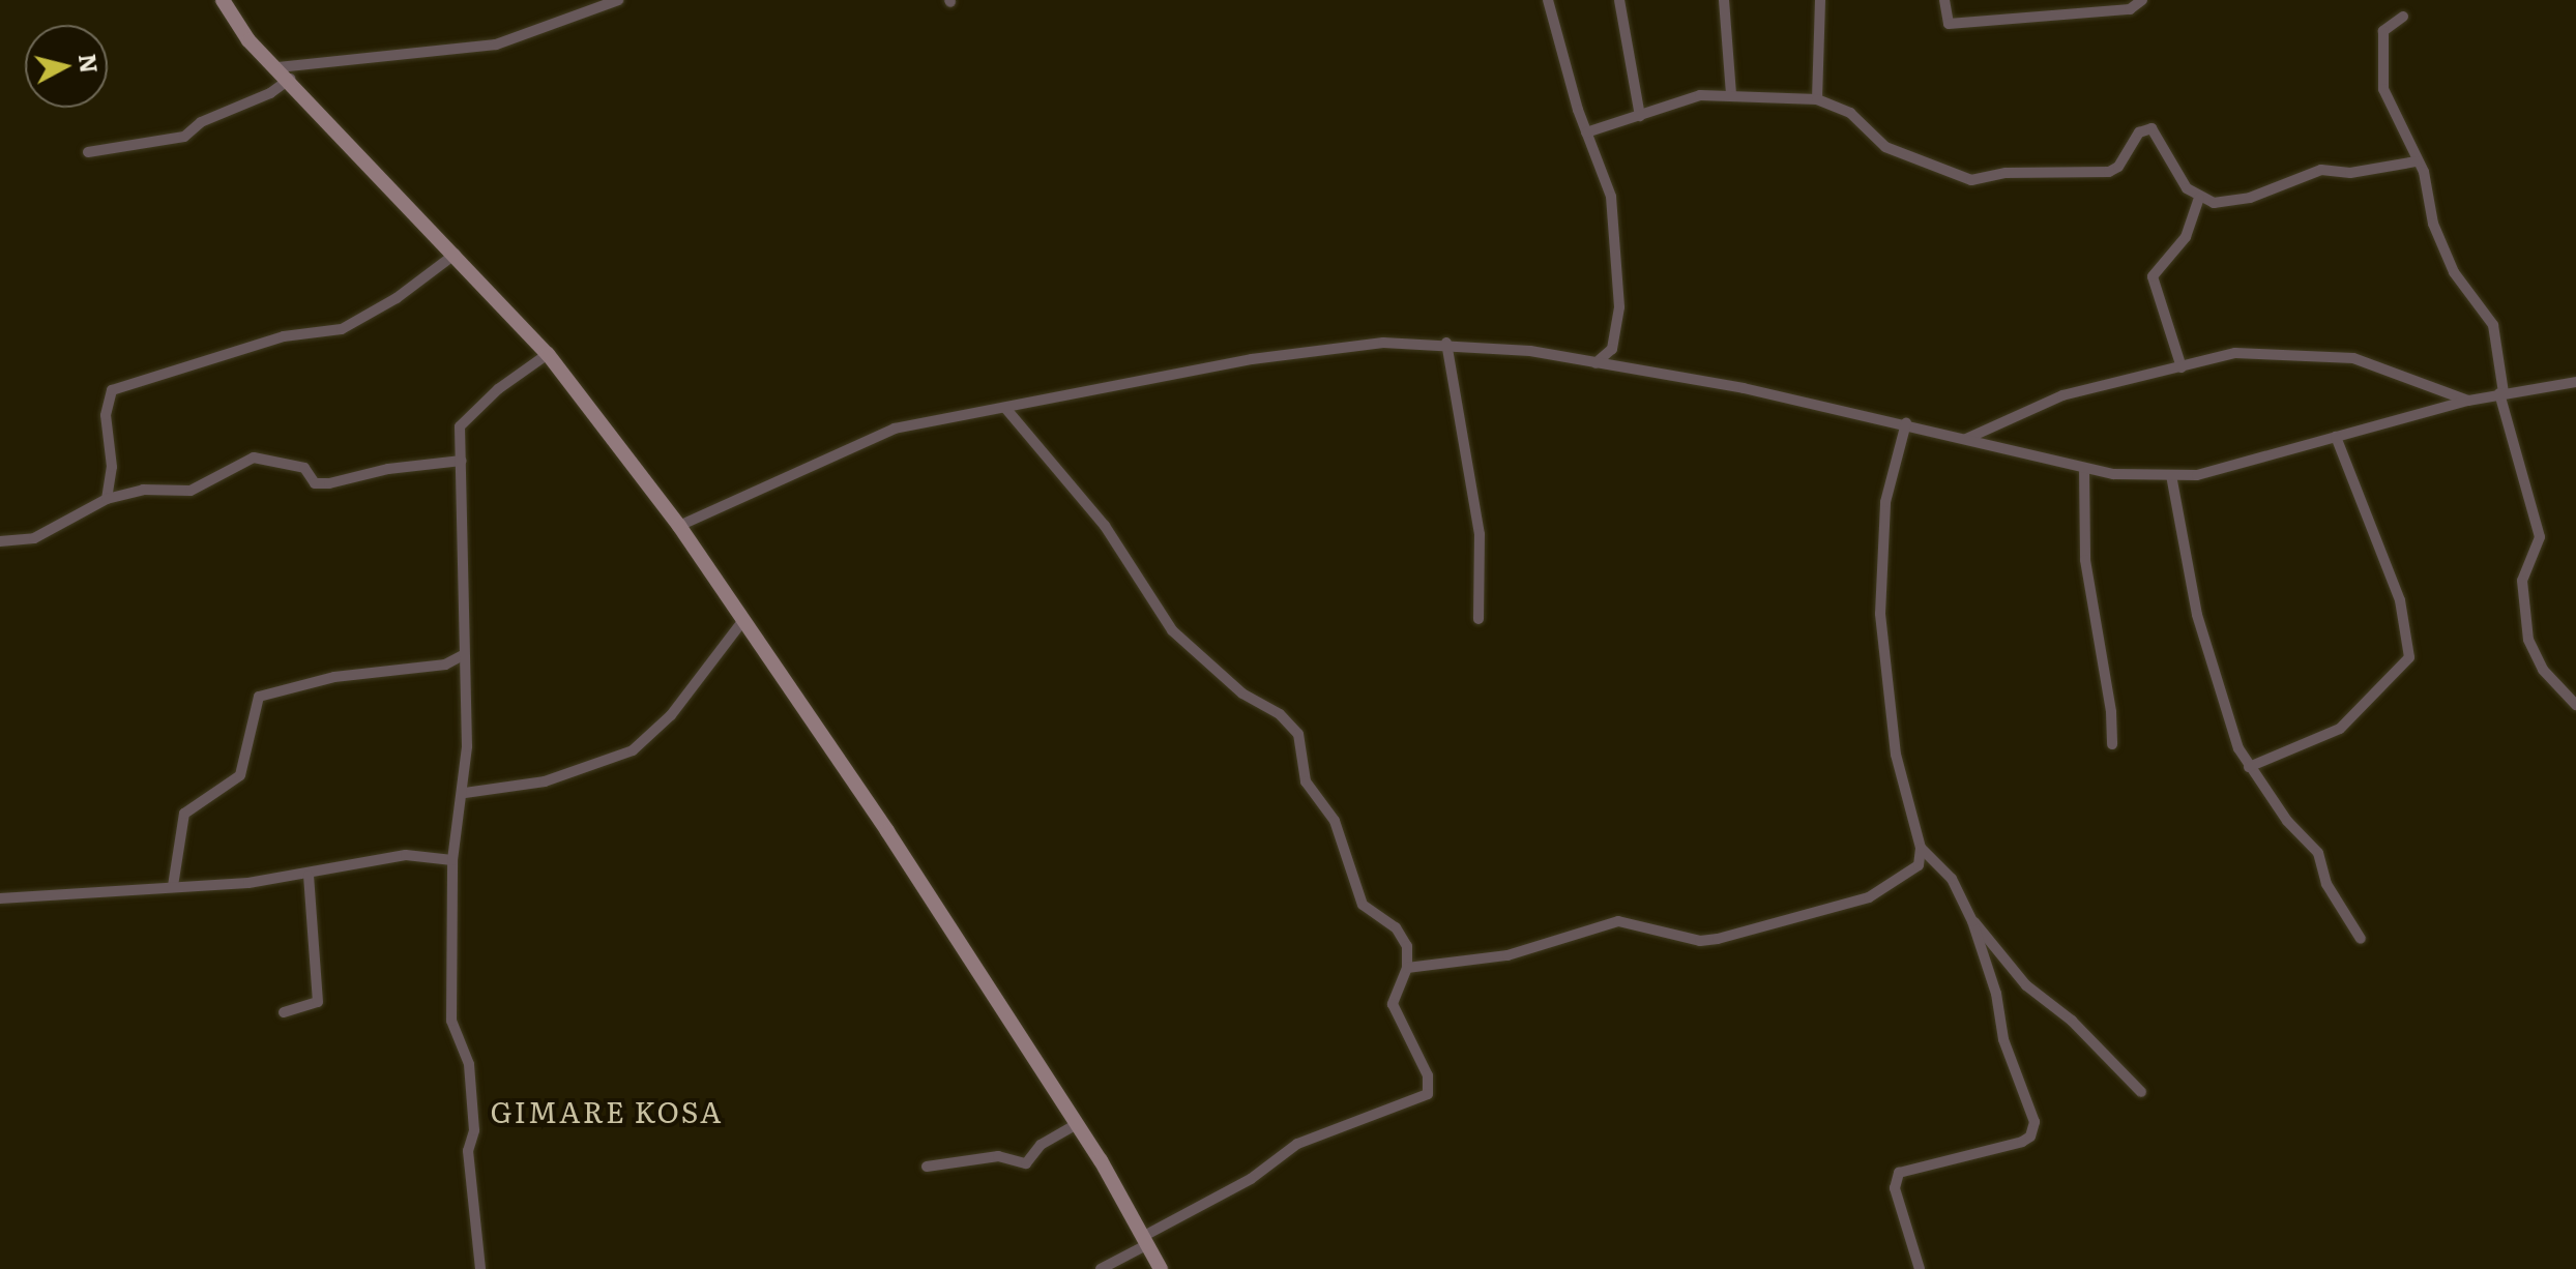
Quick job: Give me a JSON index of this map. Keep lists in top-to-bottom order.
{
  "districts": ["GIMARE KOSA"],
  "north": "right"
}
